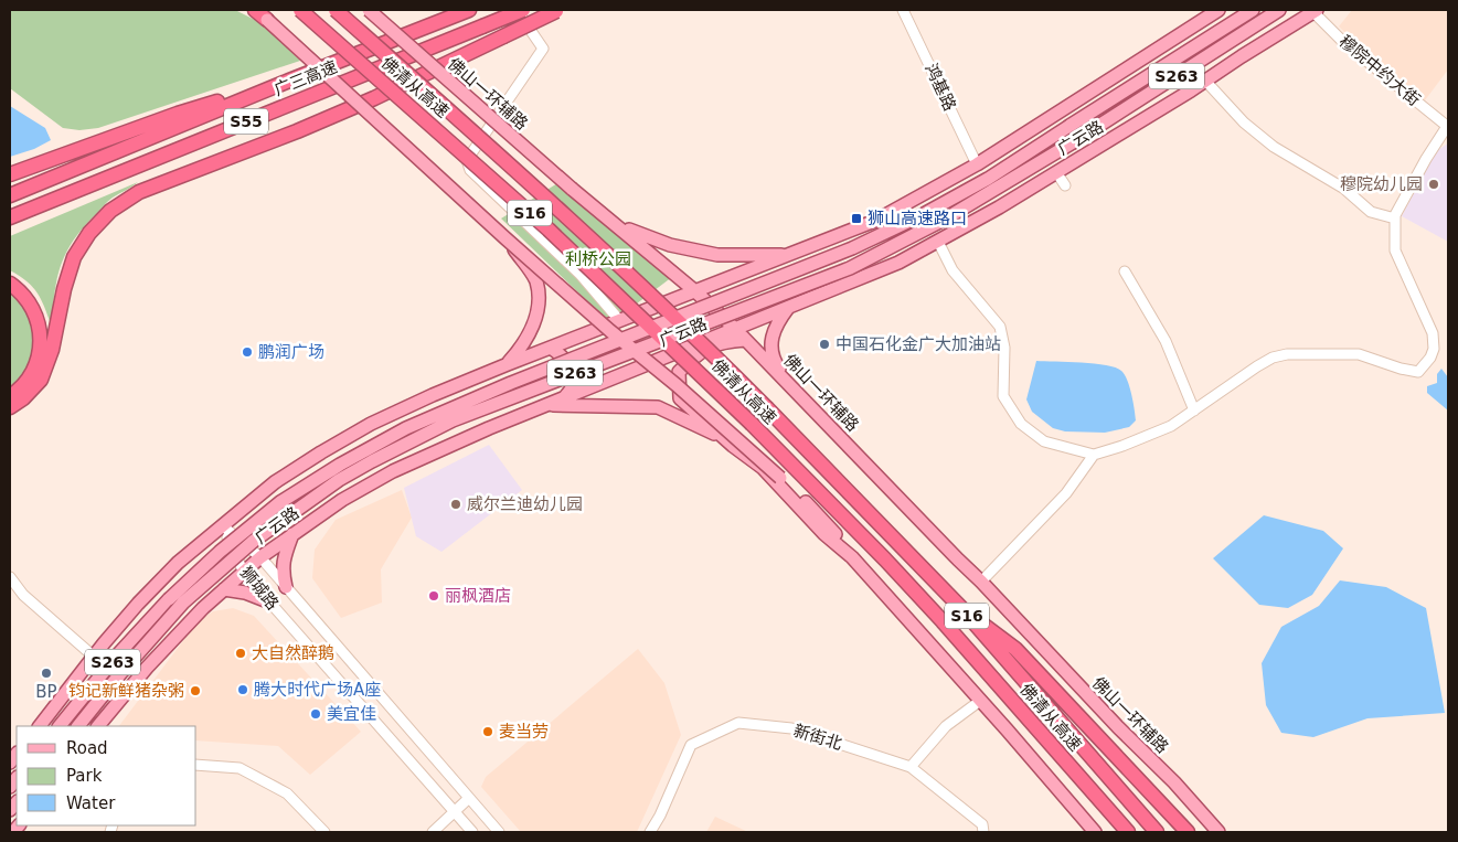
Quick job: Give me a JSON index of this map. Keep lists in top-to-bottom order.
{
  "streets": {
    "highway": [
      "广三高速",
      "佛清从高速",
      "S55",
      "S16"
    ],
    "main road": ["S263", "佛山一环辅路", "广云路"],
    "street": [
      "穆院中约大街",
      "鸿基路",
      "狮城路",
      "新街北"
    ]
  },
  "crossings": [
    ["穆院中约大街", "广云路"],
    ["S263", "广云路"],
    ["S263", "狮城路"],
    ["鸿基路", "广云路"],
    ["佛山一环辅路", "广云路"],
    ["广云路", "狮城路"]
  ],
  "parks": ["利桥公园"],
  "places": {
    "other": [
      "穆院幼儿园",
      "中国石化金广大加油站",
      "鹏润广场",
      "威尔兰迪幼儿园",
      "丽枫酒店",
      "大自然醉鹅",
      "BP",
      "腾大时代广场A座",
      "钧记新鲜猪杂粥",
      "美宜佳",
      "麦当劳"
    ],
    "transit": ["狮山高速路口"]
  },
  "legend": ["Road", "Park", "Water"]
}
